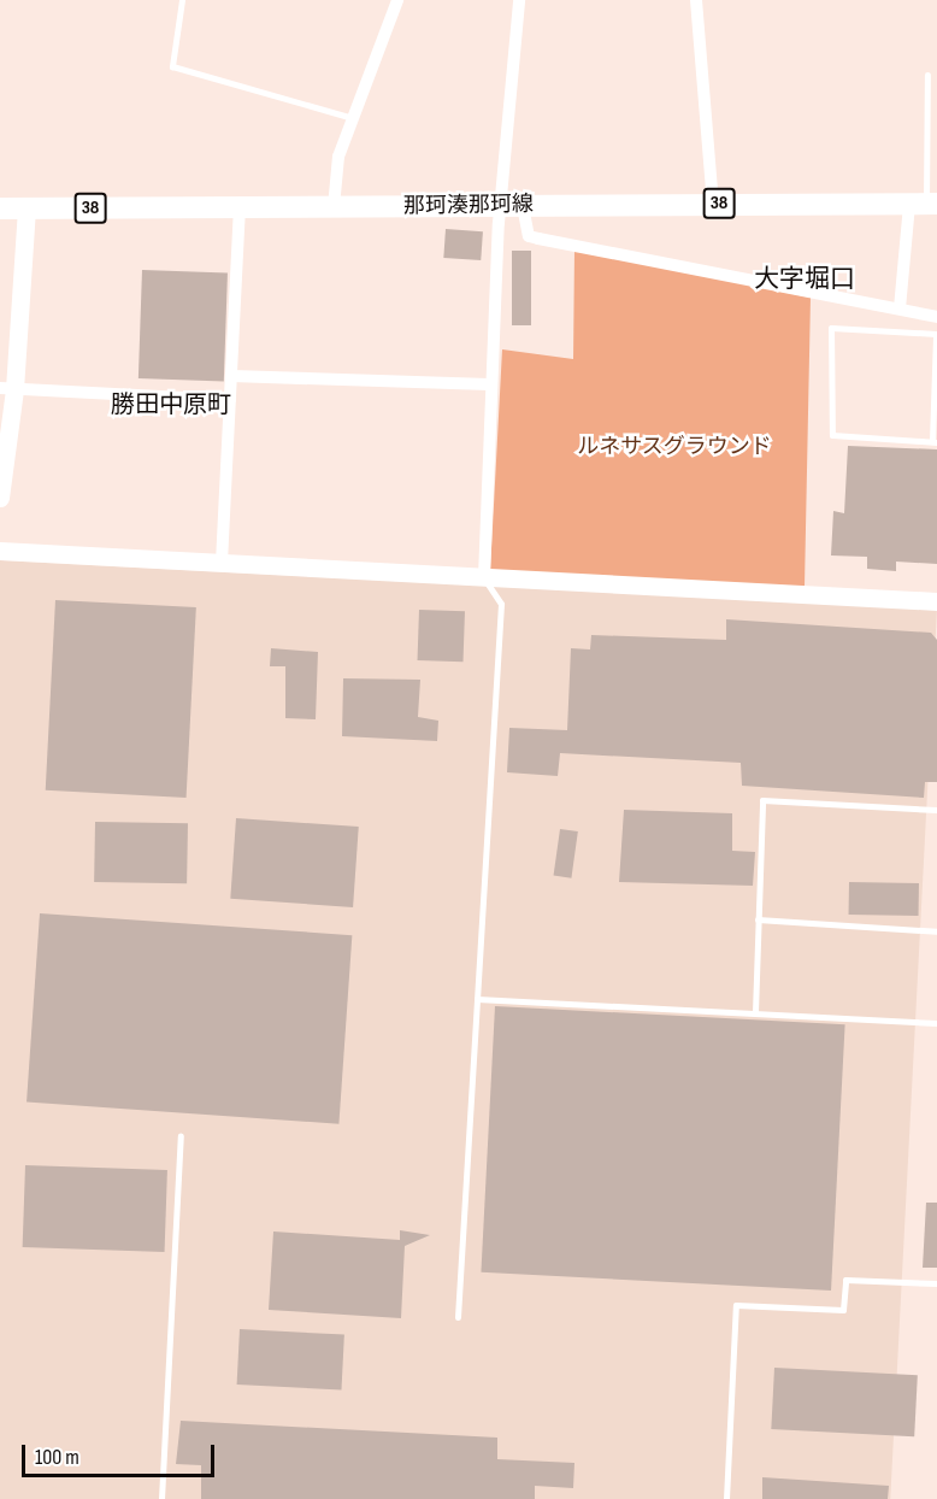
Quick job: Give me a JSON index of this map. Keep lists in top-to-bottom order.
{
  "streets": {
    "main road": ["38", "那珂湊那珂線"]
  },
  "districts": ["大字堀口", "勝田中原町"],
  "parks": ["ルネサスグラウンド"],
  "scale_bar": "100 m"
}
